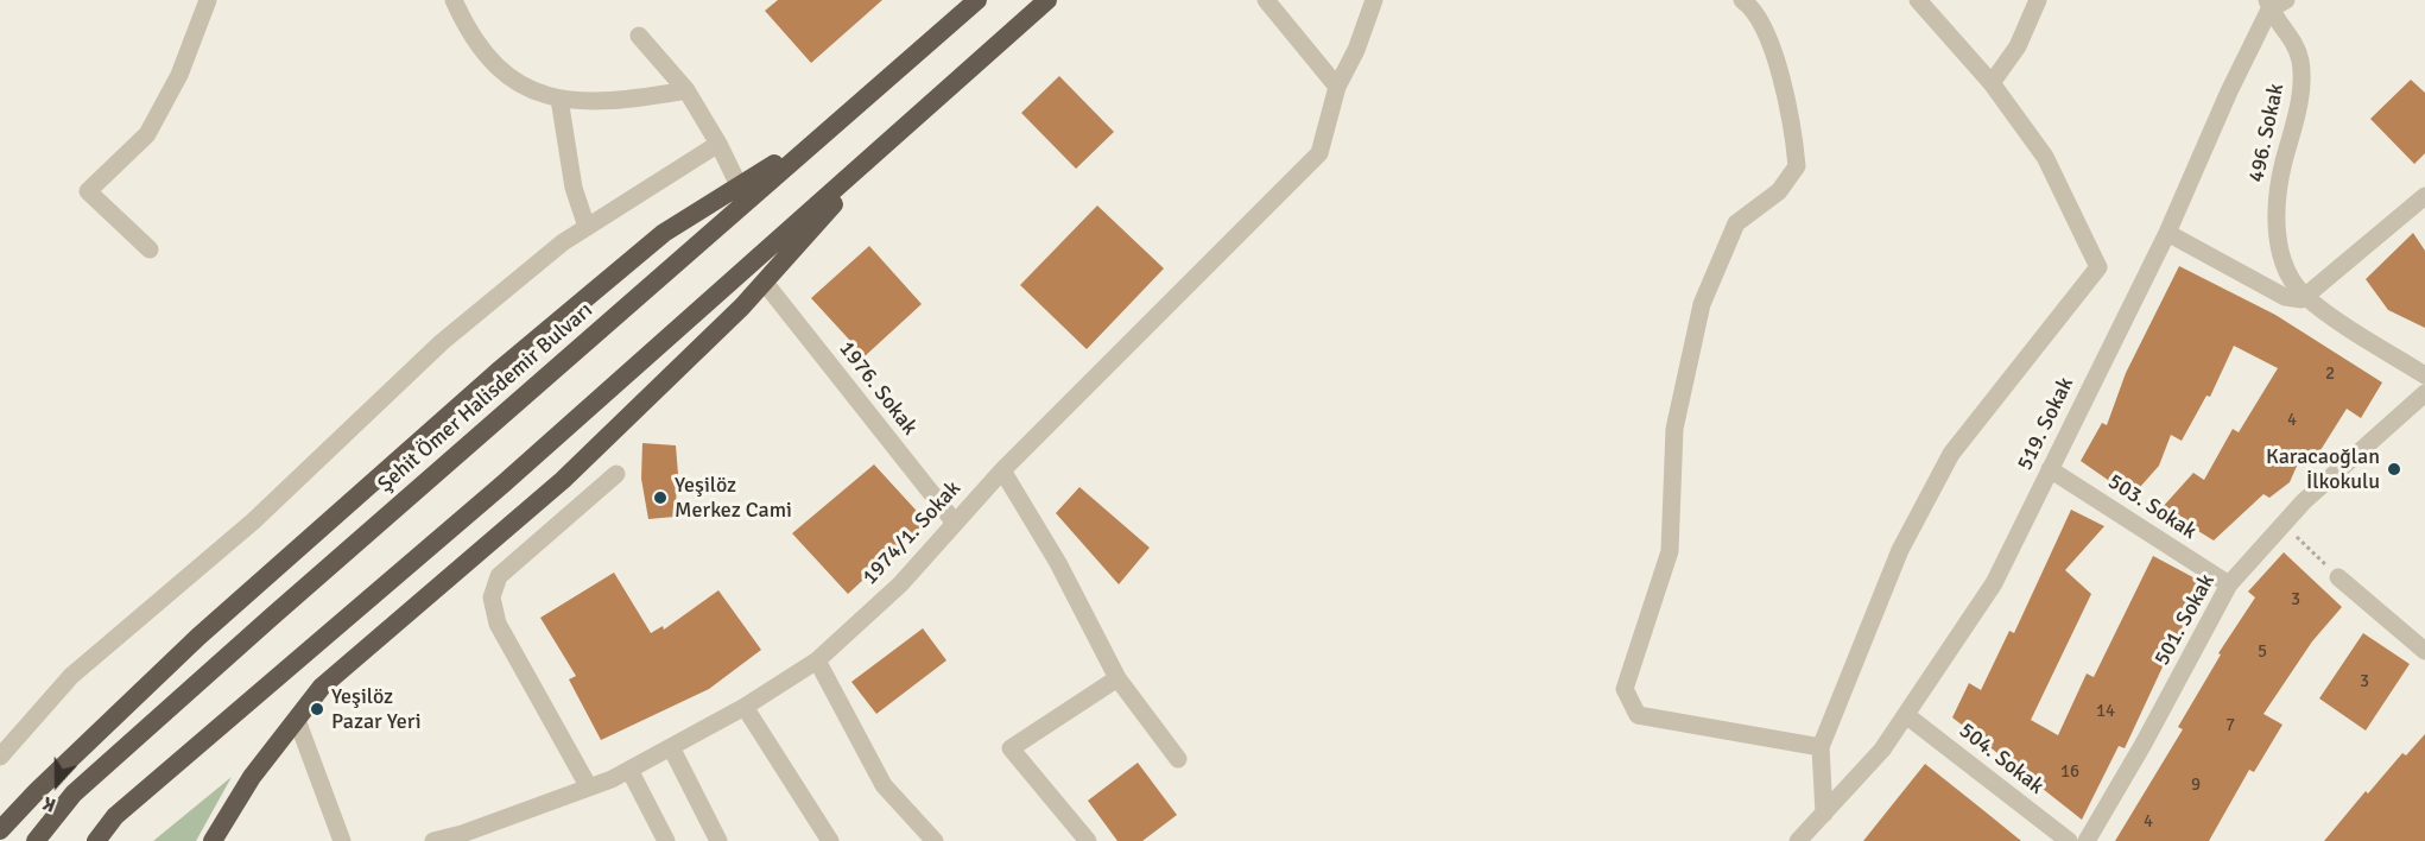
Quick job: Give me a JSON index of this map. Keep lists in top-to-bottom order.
{
  "streets": {
    "highway": ["Şehit Ömer Halisdemir Bulvarı"],
    "street": [
      "496. Sokak",
      "1976. Sokak",
      "519. Sokak",
      "503. Sokak",
      "1974/1. Sokak",
      "501. Sokak",
      "504. Sokak"
    ]
  },
  "crossings": [
    ["496. Sokak", "519. Sokak"],
    ["1976. Sokak", "1974/1. Sokak"],
    ["519. Sokak", "503. Sokak"],
    ["519. Sokak", "504. Sokak"],
    ["503. Sokak", "501. Sokak"]
  ],
  "places": ["Karacaoğlan İlkokulu", "Yeşilöz Merkez Cami", "Yeşilöz Pazar Yeri"],
  "house_numbers": [
    "2",
    "4",
    "3",
    "5",
    "3",
    "14",
    "7",
    "16",
    "9",
    "4"
  ],
  "north": "bottom"
}
